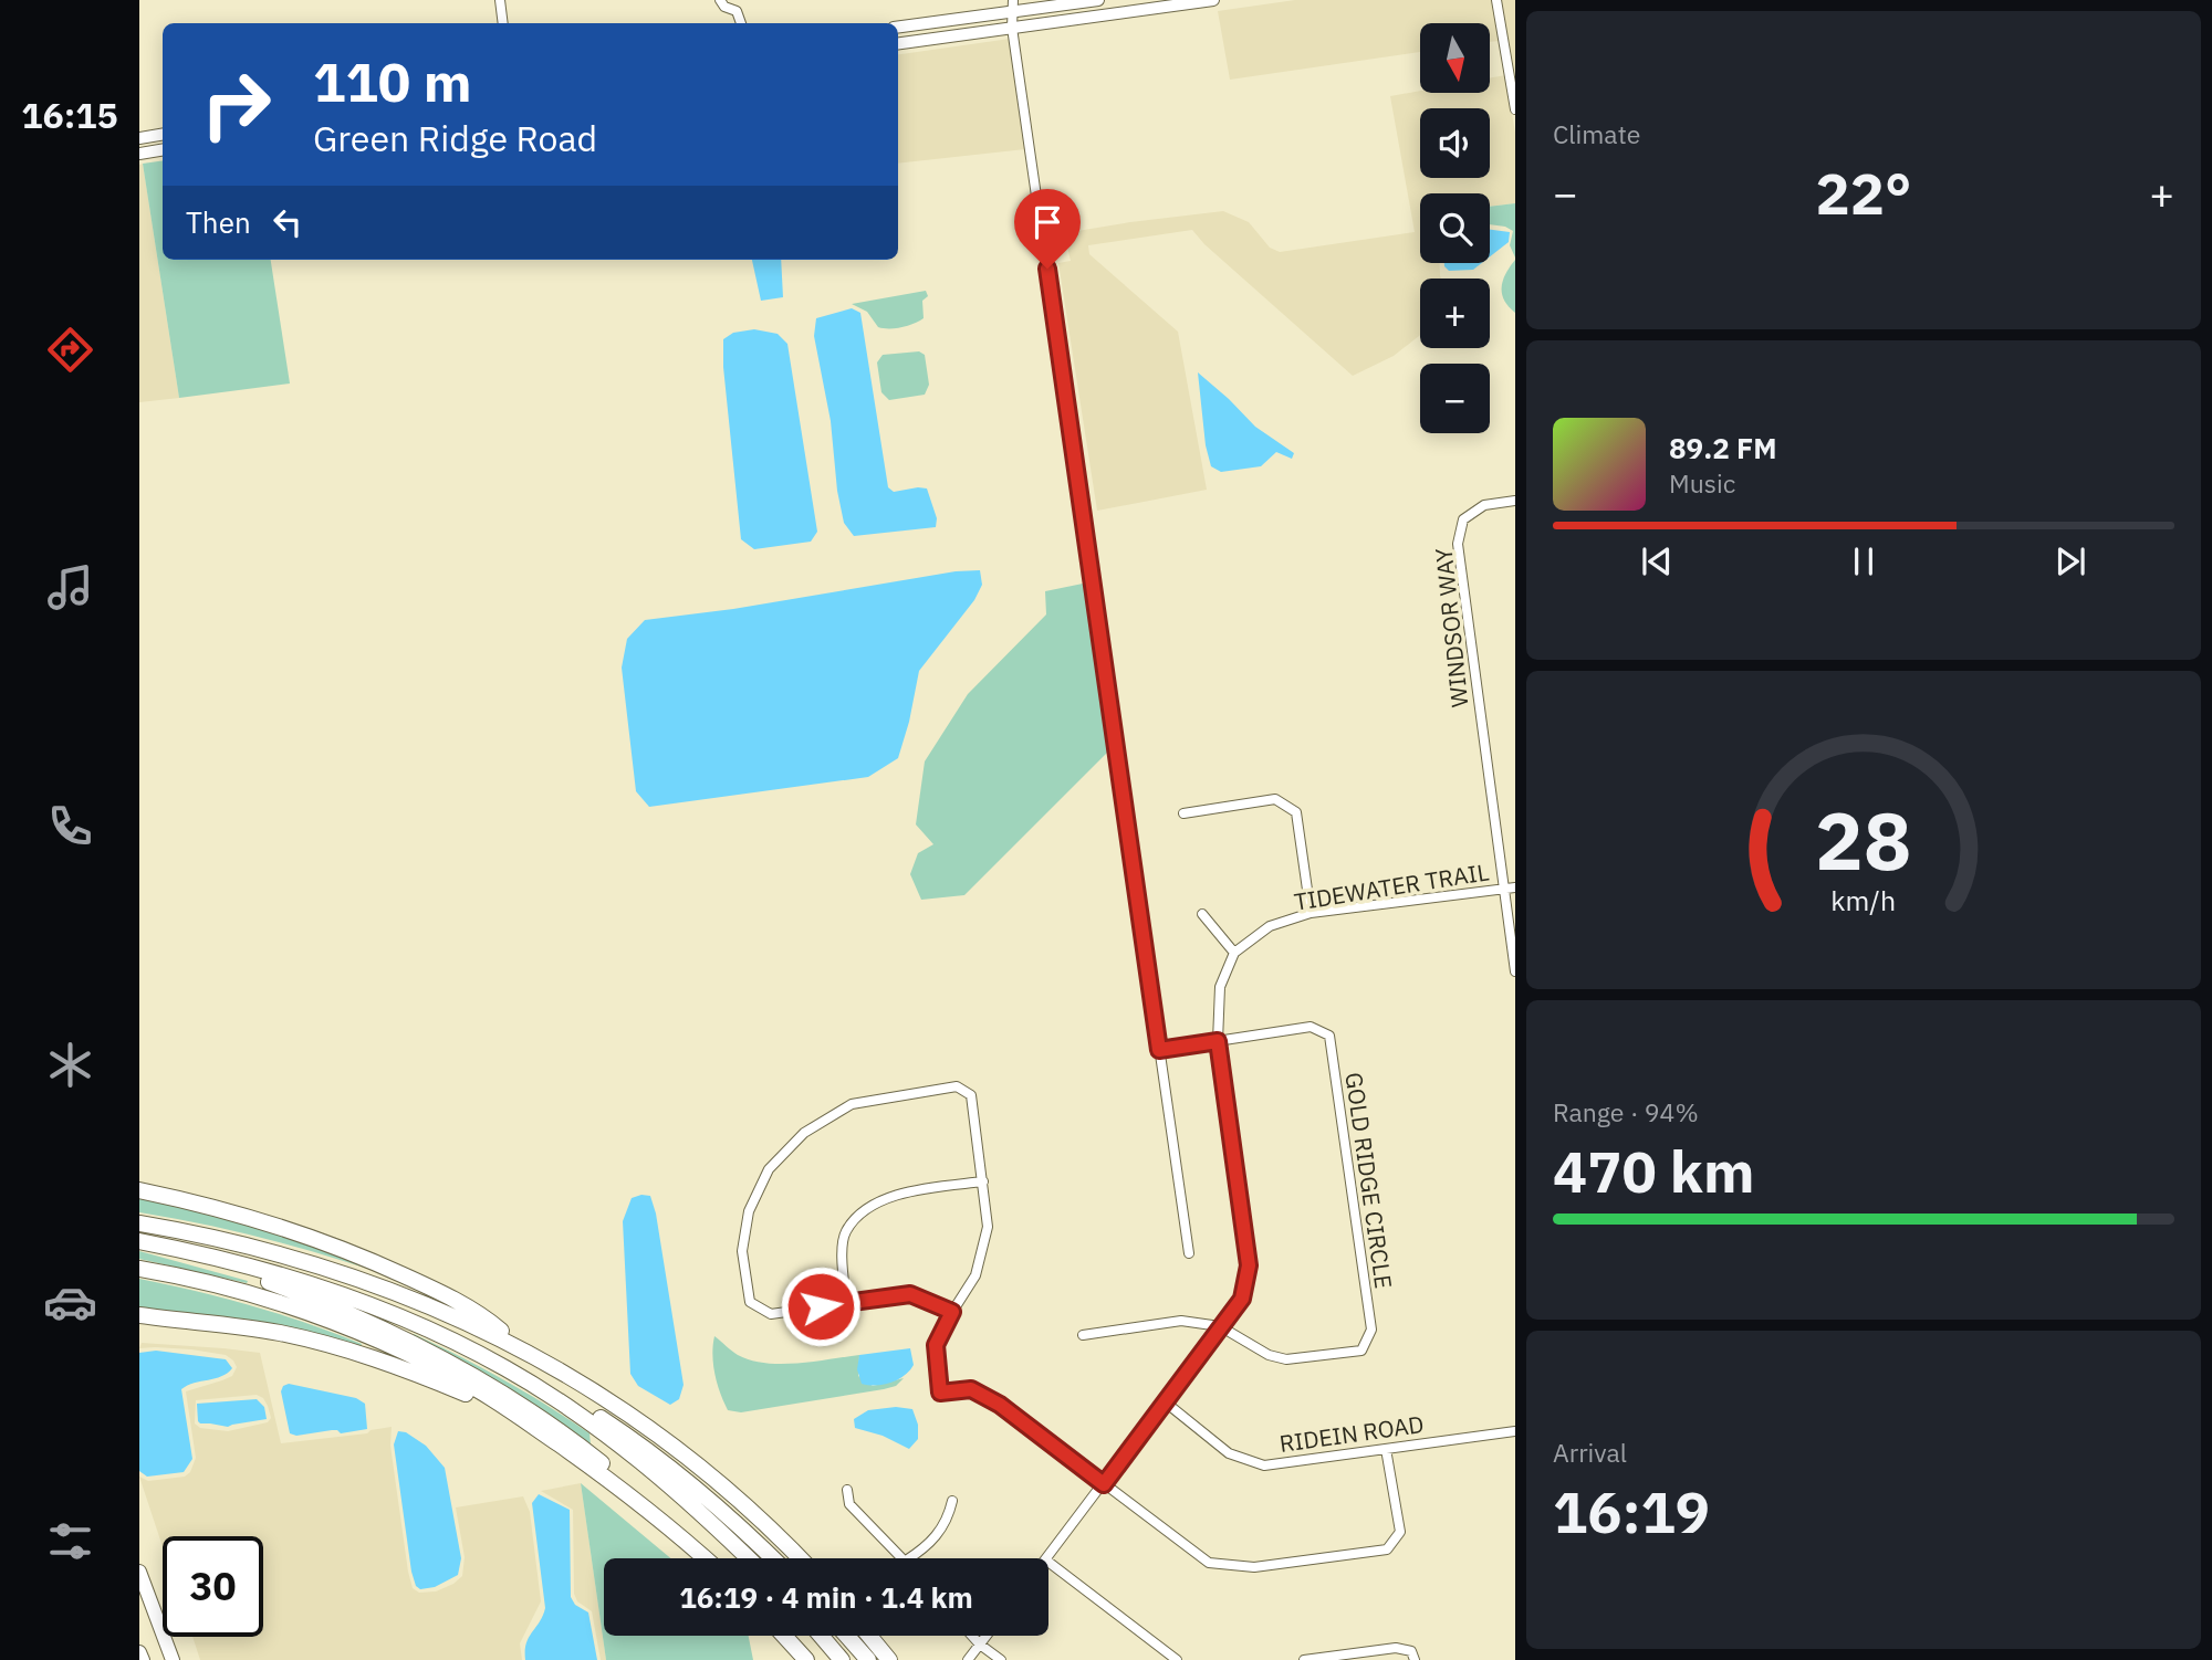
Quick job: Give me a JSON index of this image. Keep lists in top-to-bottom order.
{
  "streets": {
    "street": [
      "WINDSOR WAY",
      "TIDEWATER TRAIL",
      "GOLD RIDGE CIRCLE",
      "RIDEIN ROAD"
    ]
  },
  "crossings": [
    ["WINDSOR WAY", "TIDEWATER TRAIL"],
    ["TIDEWATER TRAIL", "GOLD RIDGE CIRCLE"],
    ["TIDEWATER TRAIL", "RIDEIN ROAD"]
  ],
  "north": "bottom",
  "page": {
    "tabs": "16:15",
    "tile": [
      "Climate",
      ["Range · 94%", "470 km"],
      ["Arrival", "16:19"]
    ],
    "map_buttons": ["+", "−"],
    "turn": ["110 m", "Green Ridge Road"],
    "heat": ["−", "22°", "+"],
    "then": "Then",
    "song": ["89.2 FM", "Music"],
    "limit": "30",
    "trip": "16:19 · 4 min · 1.4 km",
    "gauge": ["28", "km/h"]
  }
}
